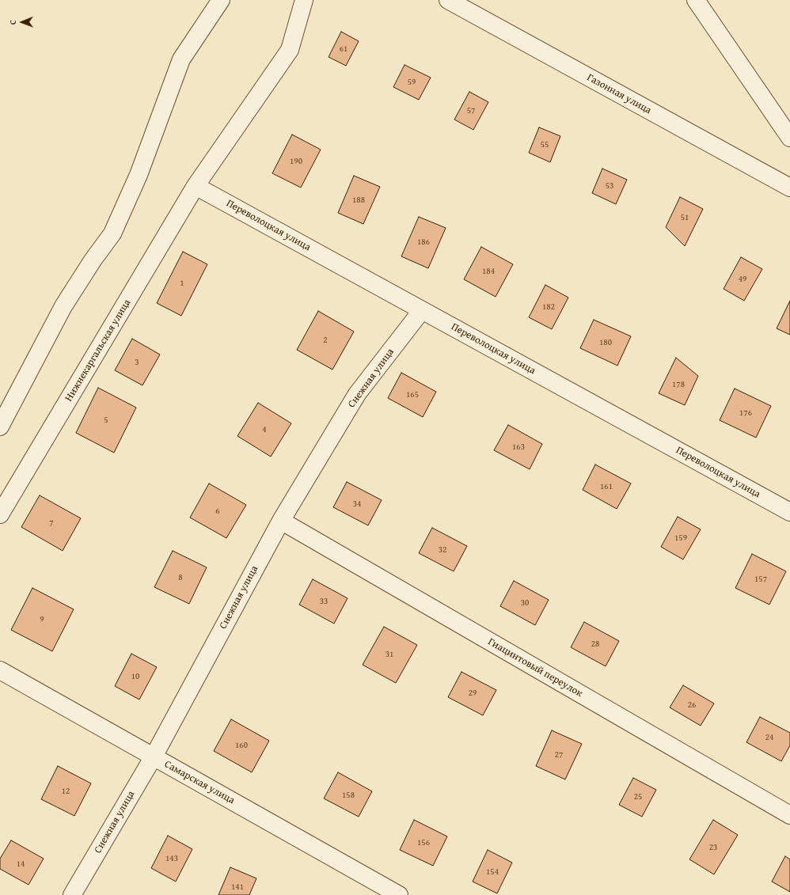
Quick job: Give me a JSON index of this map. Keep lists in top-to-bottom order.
{
  "streets": {
    "street": [
      "Газонная улица",
      "Переволоцкая улица",
      "Нижнекаргальская улица",
      "Снежная улица",
      "Гиацинтовый переулок",
      "Самарская улица"
    ]
  },
  "crossings": [
    ["Переволоцкая улица", "Нижнекаргальская улица"],
    ["Переволоцкая улица", "Снежная улица"],
    ["Снежная улица", "Гиацинтовый переулок"],
    ["Снежная улица", "Самарская улица"]
  ],
  "house_numbers": [
    "61",
    "59",
    "57",
    "55",
    "190",
    "53",
    "188",
    "51",
    "186",
    "184",
    "49",
    "1",
    "182",
    "2",
    "180",
    "3",
    "178",
    "165",
    "176",
    "5",
    "4",
    "163",
    "161",
    "34",
    "6",
    "7",
    "159",
    "32",
    "8",
    "157",
    "33",
    "30",
    "9",
    "28",
    "31",
    "10",
    "29",
    "26",
    "24",
    "160",
    "27",
    "12",
    "158",
    "25",
    "156",
    "23",
    "143",
    "14",
    "154",
    "141"
  ],
  "north": "left"
}
